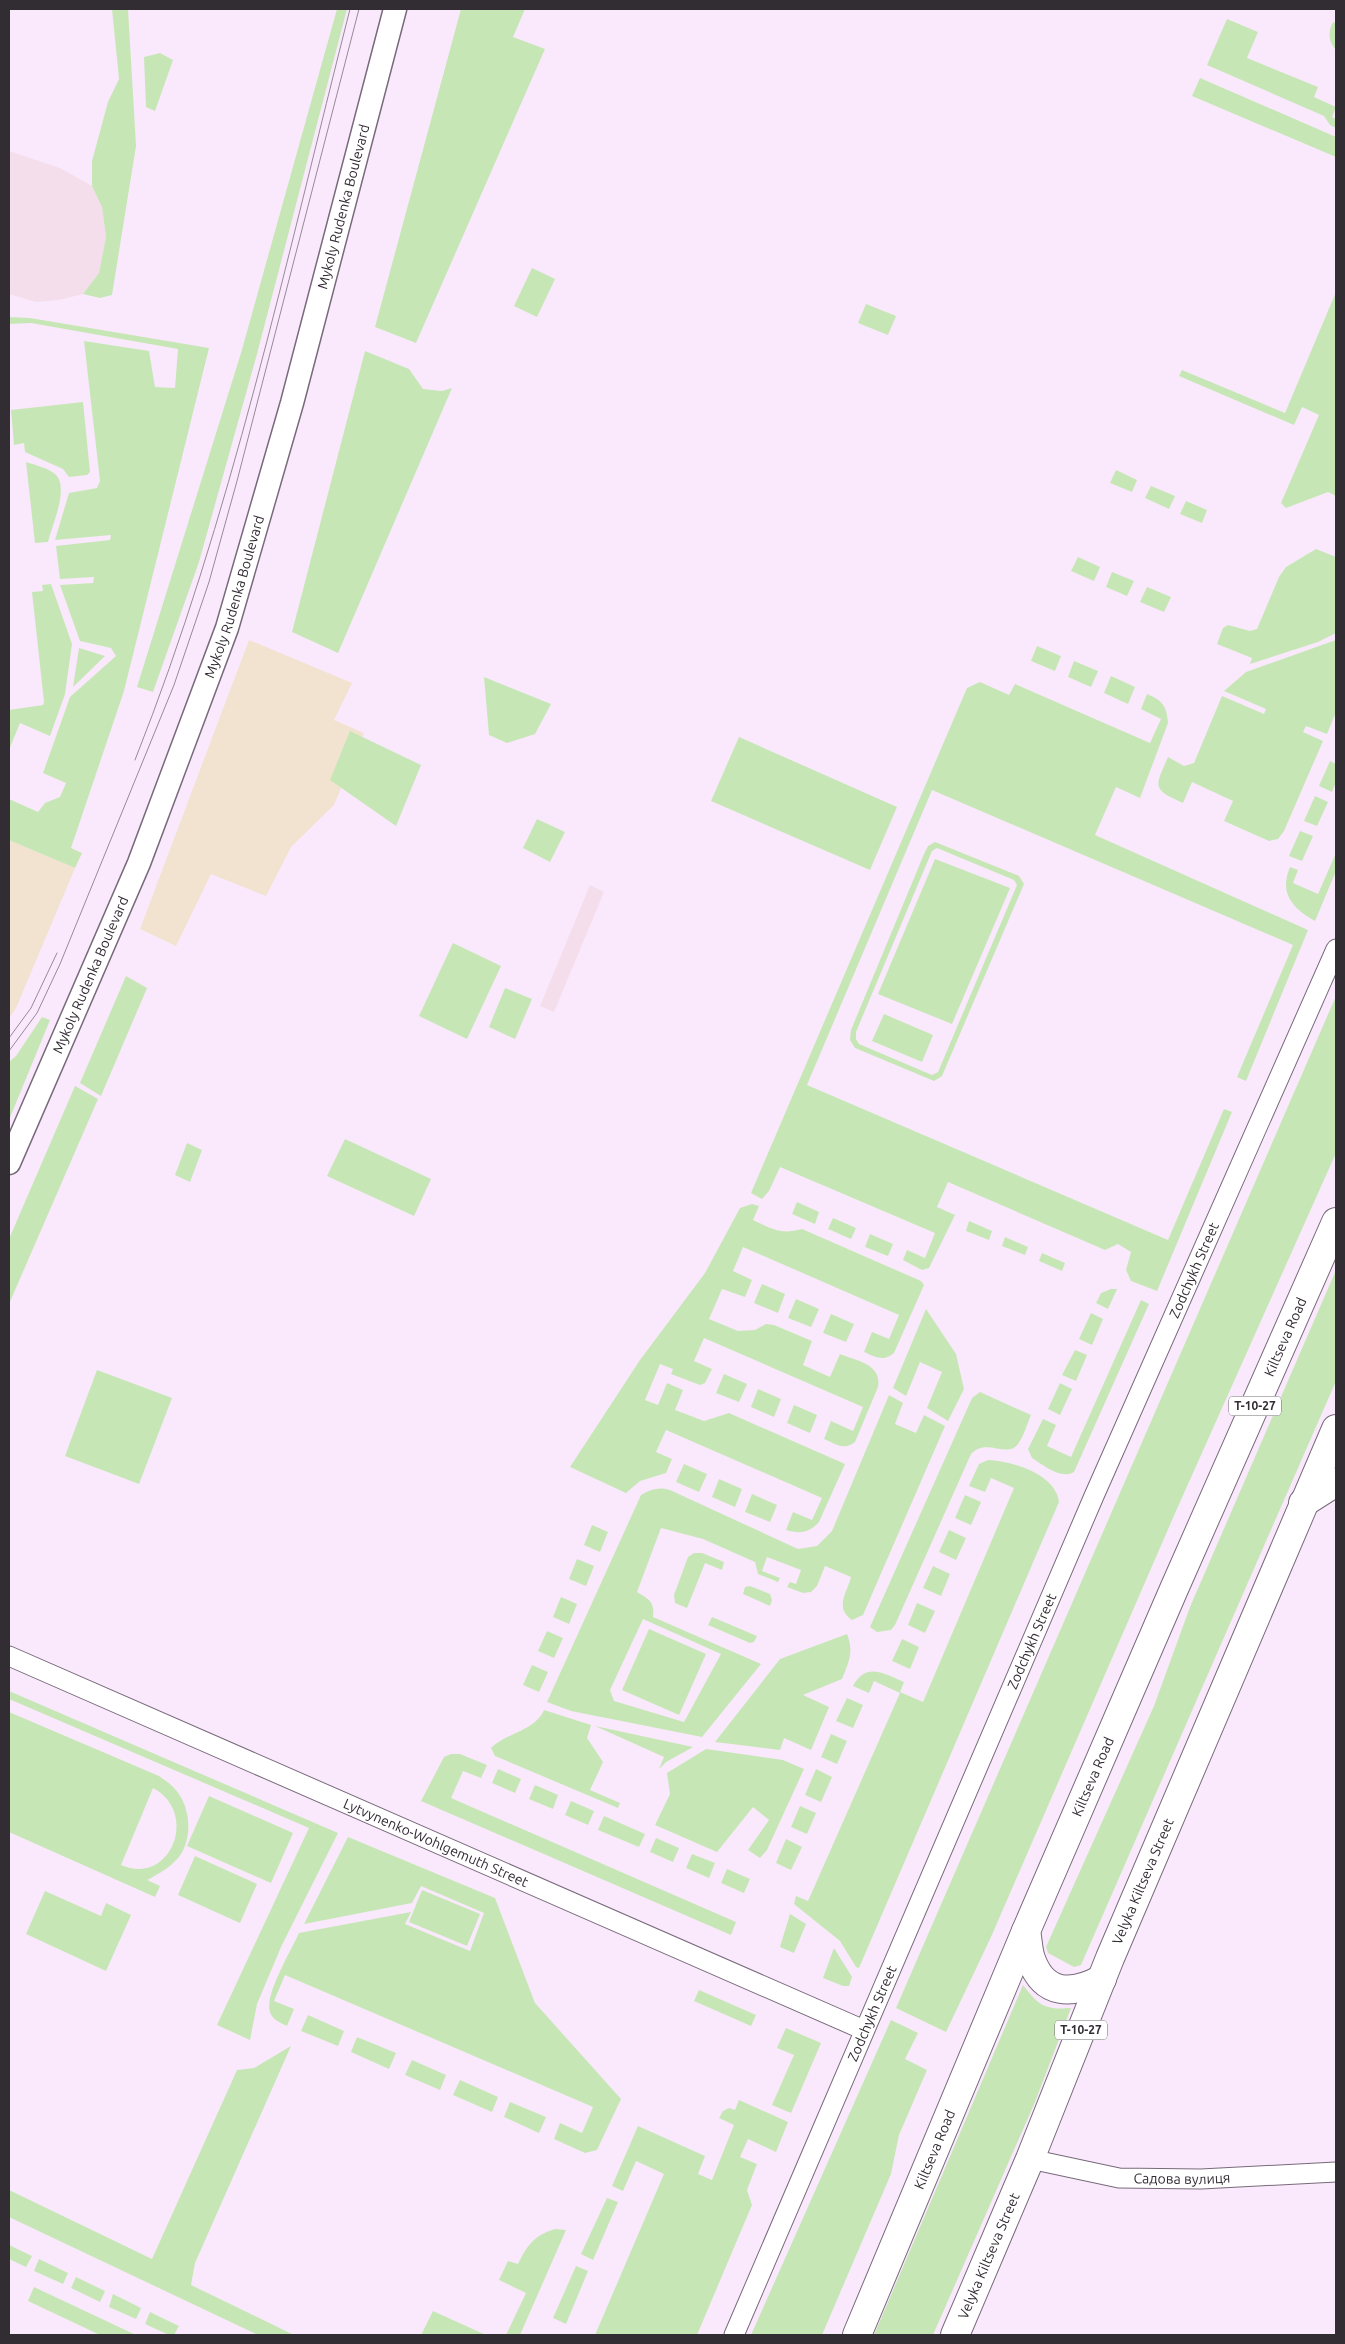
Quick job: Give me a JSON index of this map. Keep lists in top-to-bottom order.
{
  "streets": {
    "main road": ["Kiltseva Road", "Т-10-27", "Velyka Kiltseva Street"],
    "street": [
      "Mykoly Rudenka Boulevard",
      "Zodchykh Street",
      "Lytvynenko-Wohlgemuth Street",
      "Садова вулиця"
    ]
  },
  "crossings": [
    ["Zodchykh Street", "Lytvynenko-Wohlgemuth Street"],
    ["Velyka Kiltseva Street", "Садова вулиця"]
  ]
}
